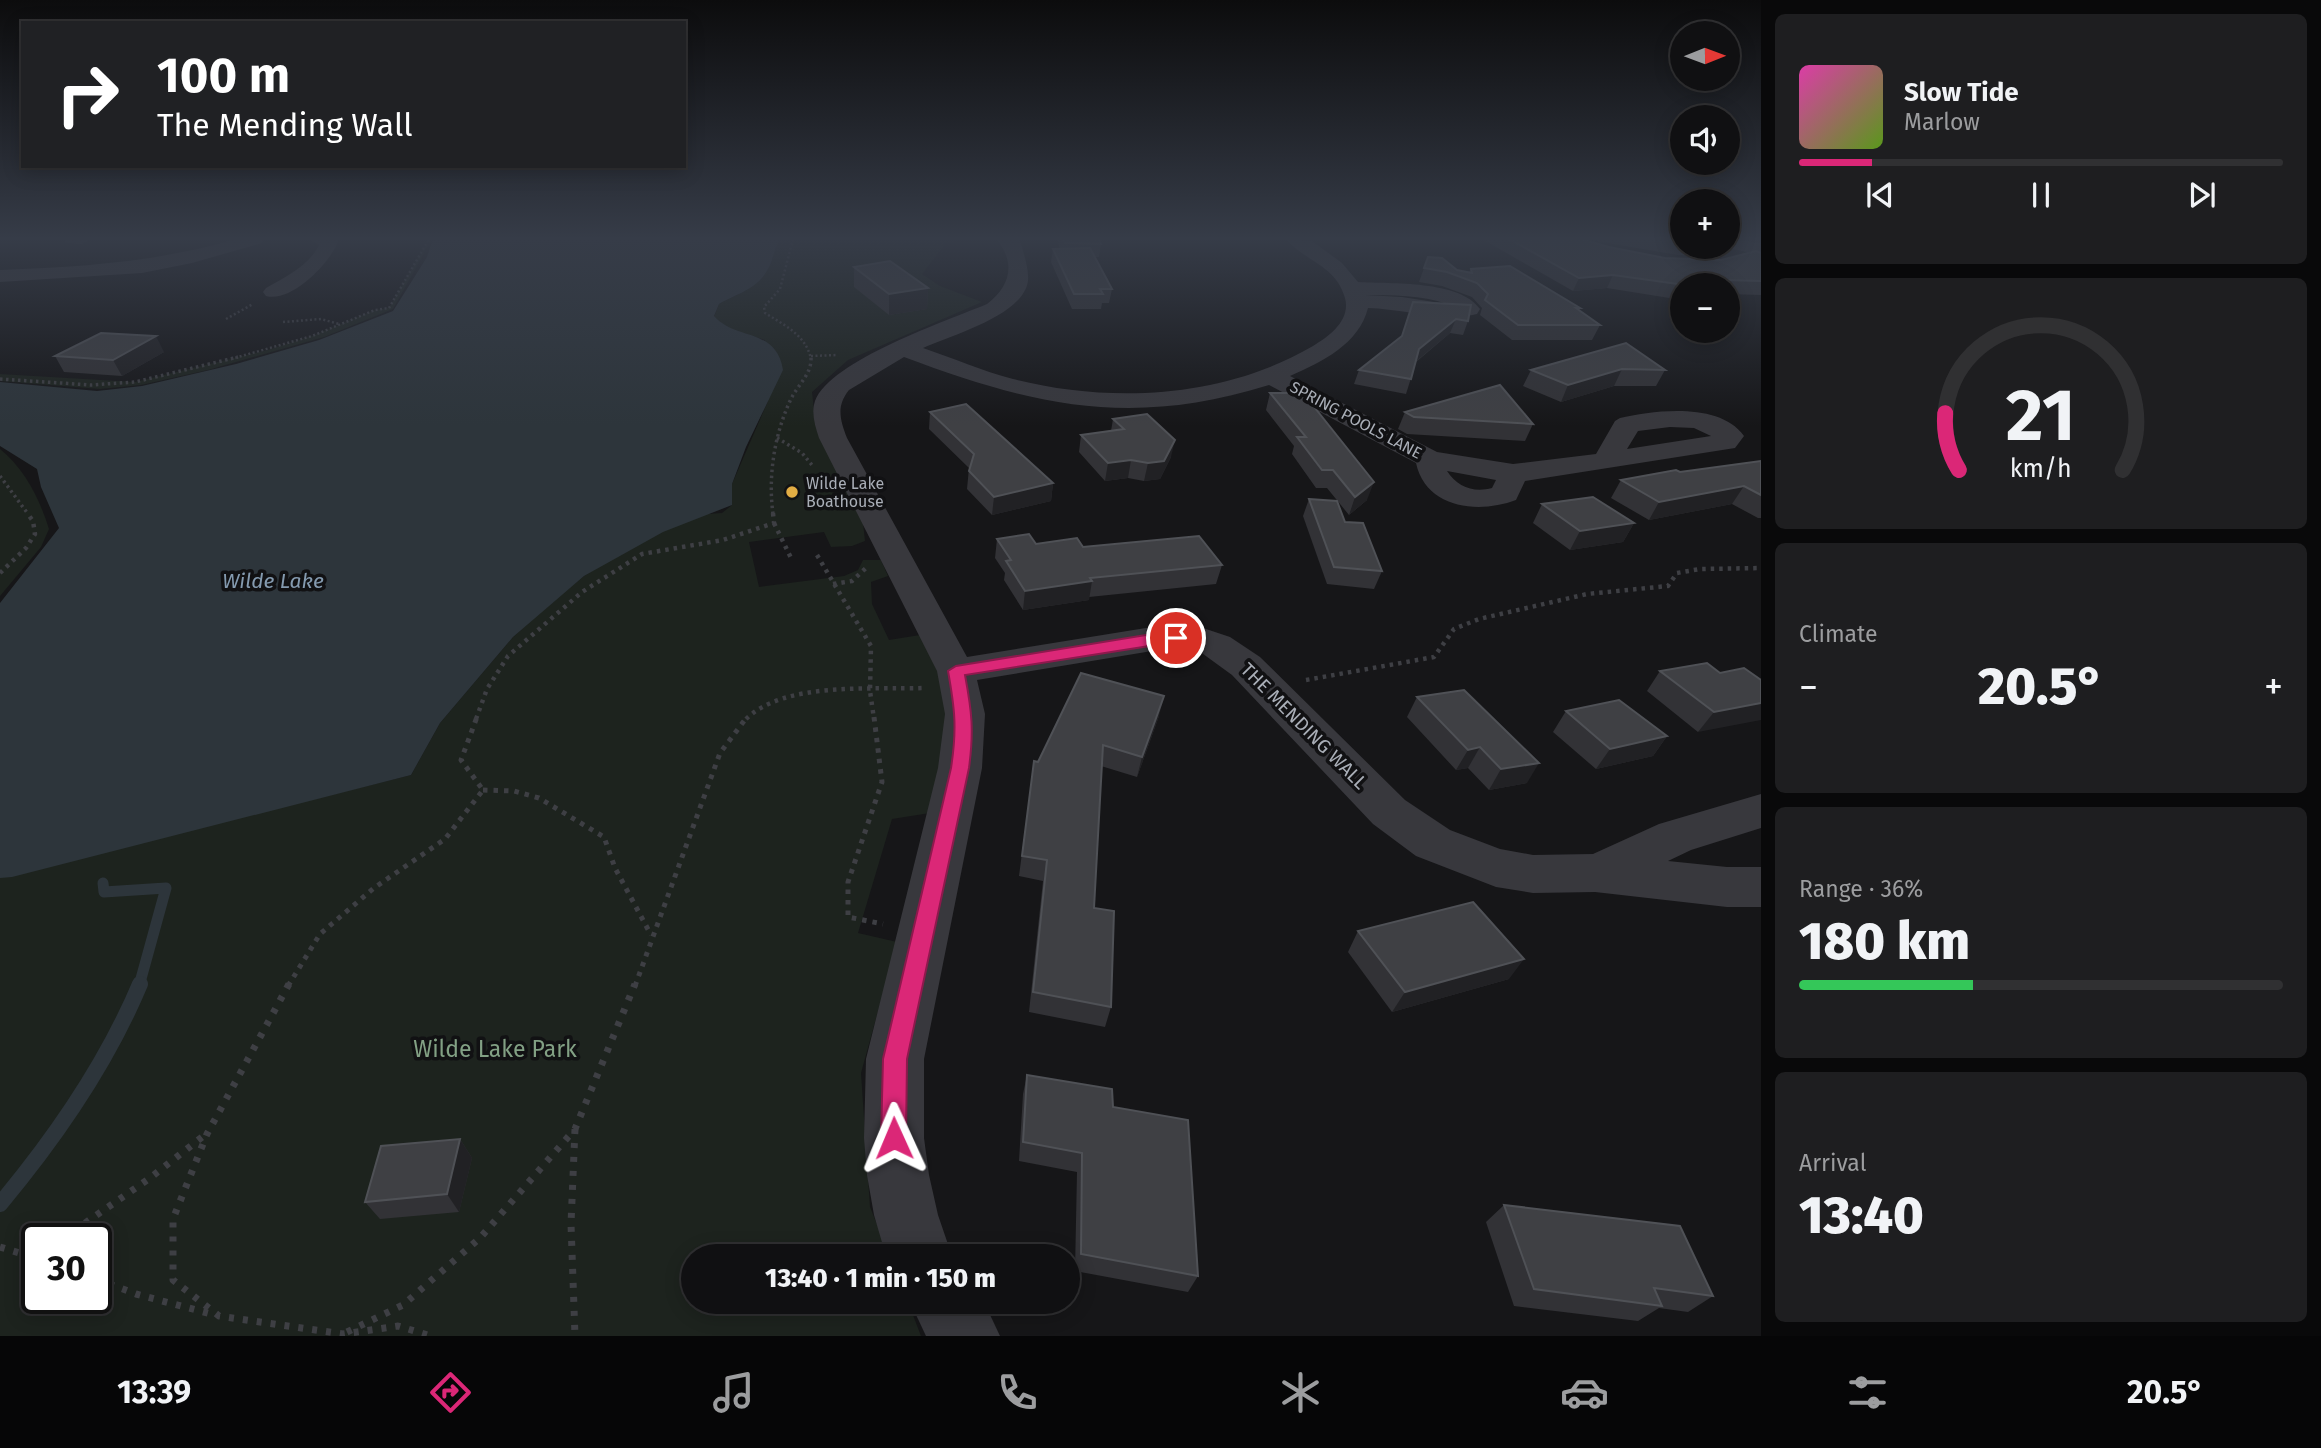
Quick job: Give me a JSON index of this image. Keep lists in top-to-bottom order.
{
  "streets": {
    "street": ["SPRING POOLS LANE", "THE MENDING WALL"]
  },
  "water": ["Wilde Lake"],
  "parks": ["Wilde Lake Park"],
  "places": ["Wilde Lake Boathouse"],
  "north": "right",
  "page": {
    "map_buttons": ["+", "−"],
    "turn": ["100 m", "The Mending Wall"],
    "song": ["Slow Tide", "Marlow"],
    "tile": [
      "Climate",
      ["Range · 36%", "180 km"],
      ["Arrival", "13:40"]
    ],
    "heat": ["−", "20.5°", "+"],
    "limit": "30",
    "trip": "13:40 · 1 min · 150 m",
    "tabs": ["13:39", "20.5°"],
    "gauge": ["21", "km/h"]
  }
}
